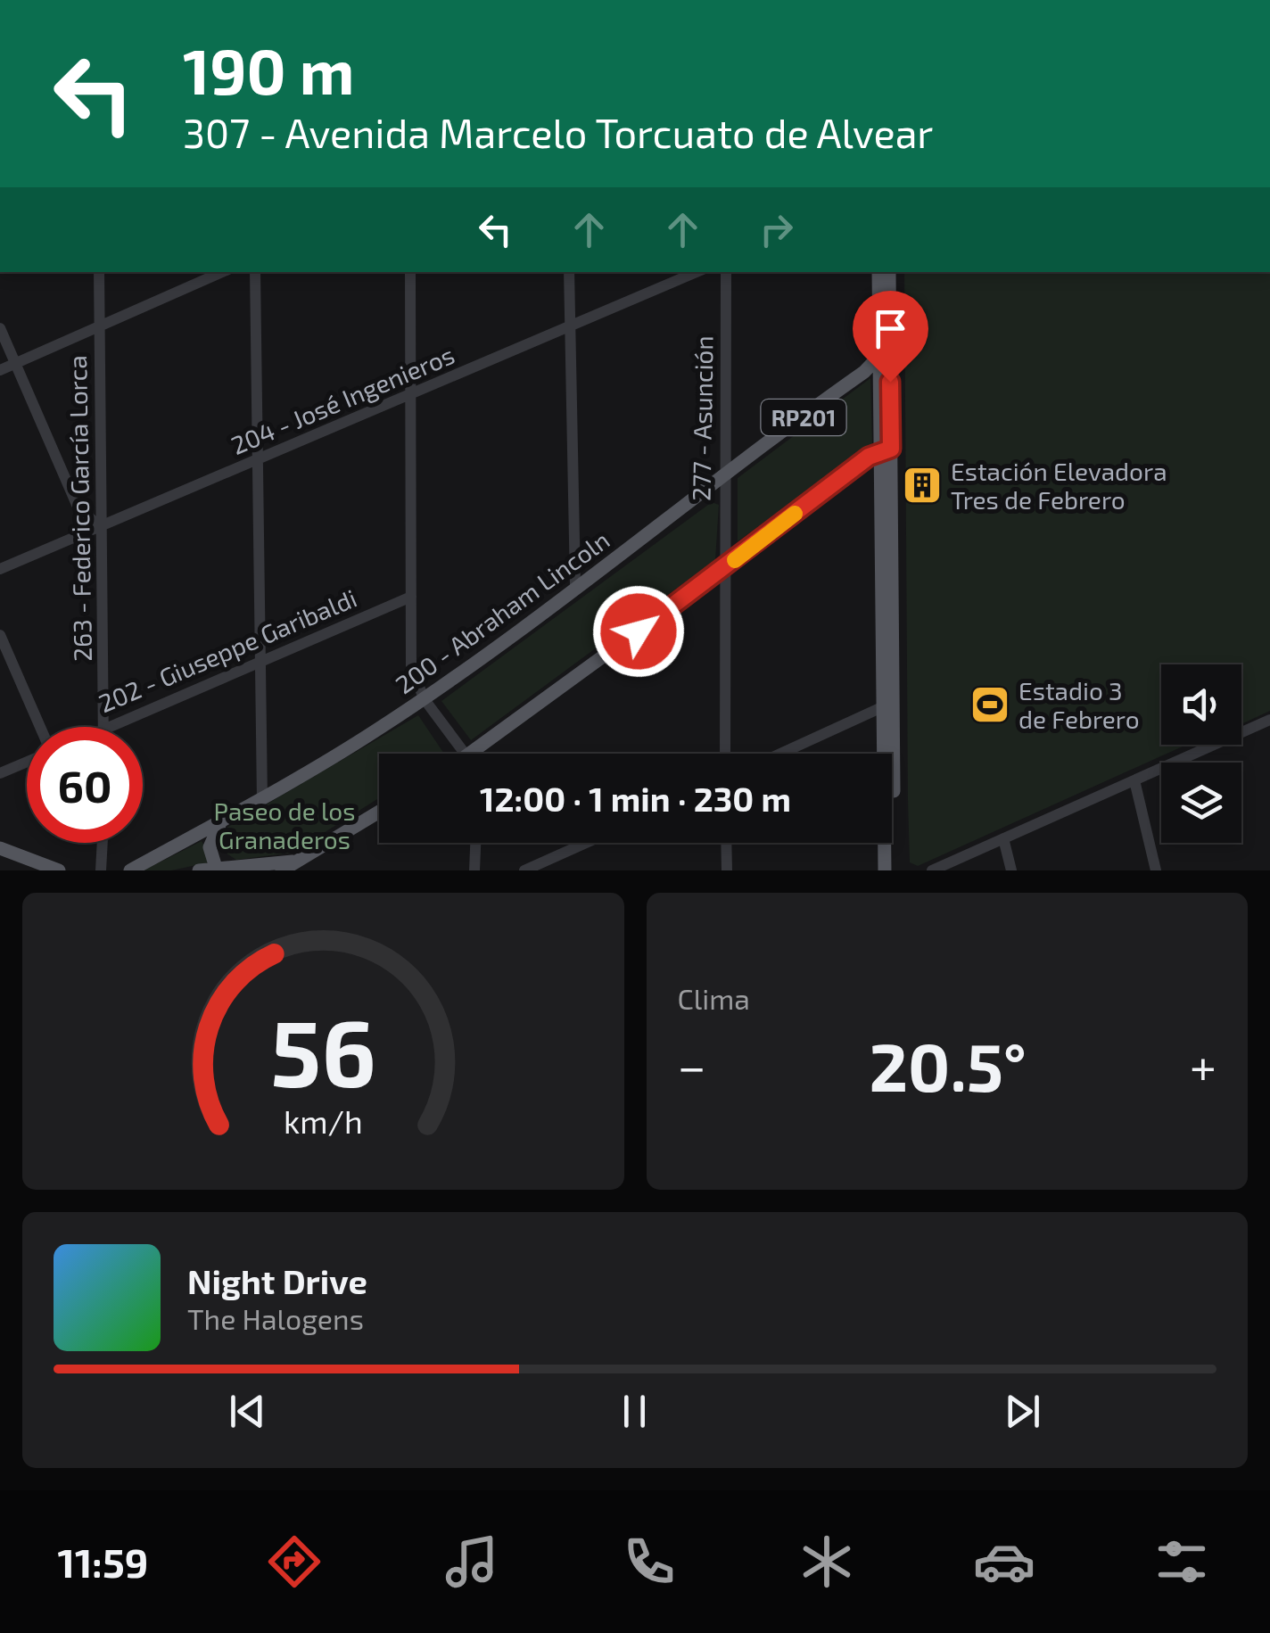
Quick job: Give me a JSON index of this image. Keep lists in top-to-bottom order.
{
  "streets": {
    "main road": ["RP201", "200 - Abraham Lincoln"],
    "street": [
      "204 - José Ingenieros",
      "277 - Asunción",
      "263 - Federico García Lorca",
      "202 - Giuseppe Garibaldi"
    ]
  },
  "crossings": [
    ["204 - José Ingenieros", "263 - Federico García Lorca"],
    ["RP201", "277 - Asunción"],
    ["RP201", "200 - Abraham Lincoln"],
    ["277 - Asunción", "200 - Abraham Lincoln"],
    ["263 - Federico García Lorca", "202 - Giuseppe Garibaldi"]
  ],
  "parks": ["Paseo de los Granaderos"],
  "places": {
    "building": ["Estación Elevadora Tres de Febrero"],
    "sports": ["Estadio 3 de Febrero"]
  },
  "page": {
    "turn": ["190 m", "307 - Avenida Marcelo Torcuato de Alvear"],
    "limit": "60",
    "trip": "12:00 · 1 min · 230 m",
    "tile": "Clima",
    "heat": ["−", "20.5°", "+"],
    "song": ["Night Drive", "The Halogens"],
    "tabs": "11:59",
    "gauge": ["56", "km/h"]
  }
}
